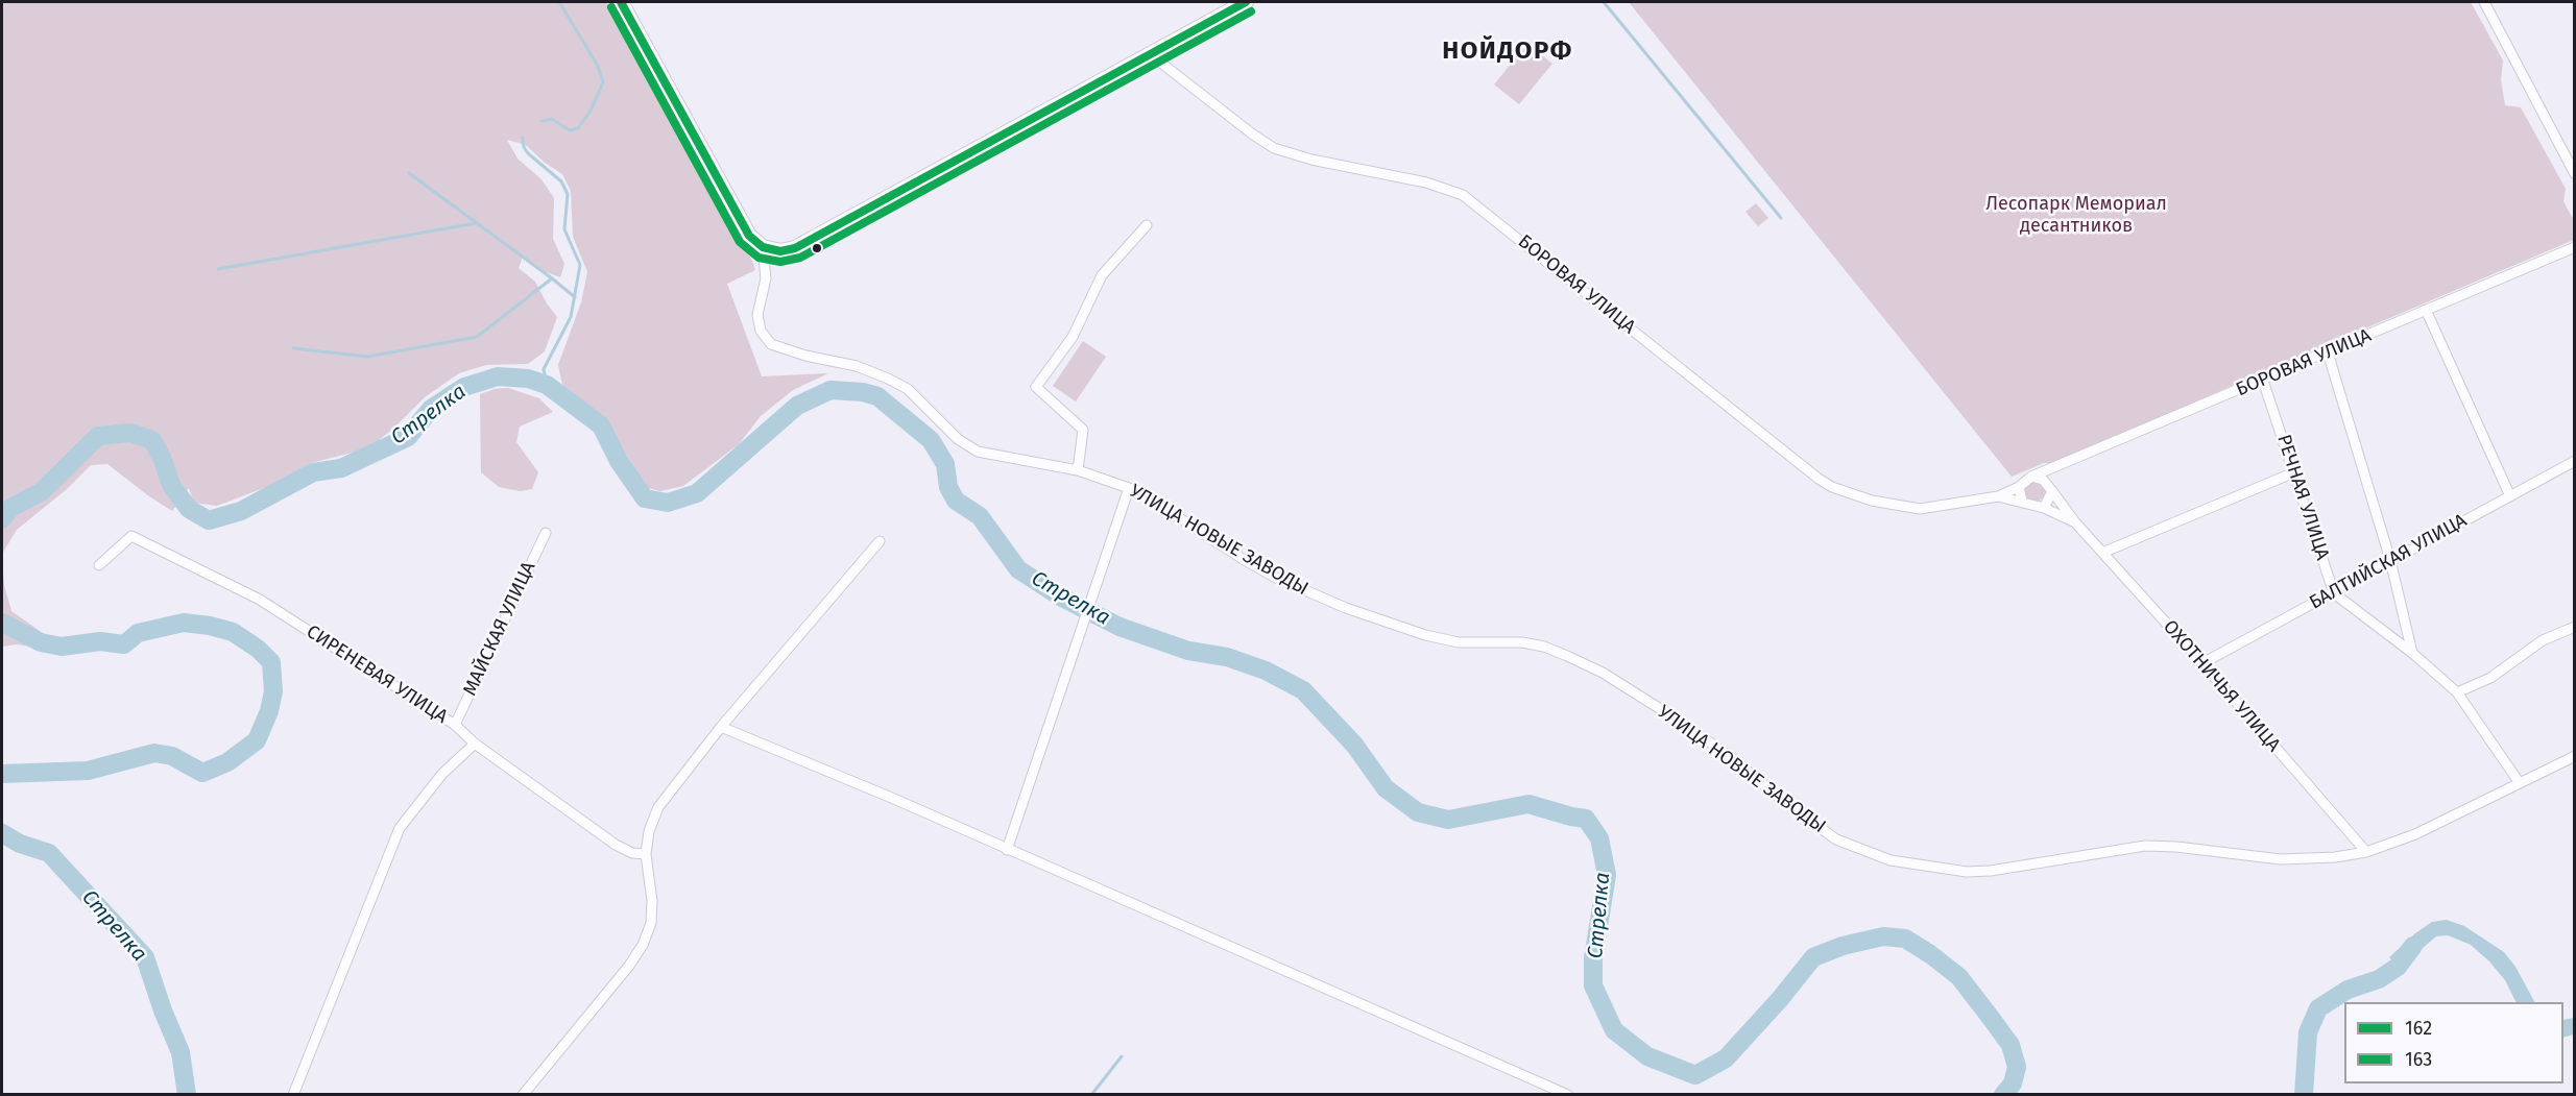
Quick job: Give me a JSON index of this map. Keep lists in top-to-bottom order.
{
  "streets": {
    "street": [
      "БОРОВАЯ УЛИЦА",
      "РЕЧНАЯ УЛИЦА",
      "УЛИЦА НОВЫЕ ЗАВОДЫ",
      "БАЛТИЙСКАЯ УЛИЦА",
      "МАЙСКАЯ УЛИЦА",
      "СИРЕНЕВАЯ УЛИЦА",
      "ОХОТНИЧЬЯ УЛИЦА"
    ]
  },
  "crossings": [
    ["БОРОВАЯ УЛИЦА", "РЕЧНАЯ УЛИЦА"],
    ["БОРОВАЯ УЛИЦА", "ОХОТНИЧЬЯ УЛИЦА"],
    ["РЕЧНАЯ УЛИЦА", "БАЛТИЙСКАЯ УЛИЦА"],
    ["УЛИЦА НОВЫЕ ЗАВОДЫ", "ОХОТНИЧЬЯ УЛИЦА"],
    ["БАЛТИЙСКАЯ УЛИЦА", "ОХОТНИЧЬЯ УЛИЦА"],
    ["МАЙСКАЯ УЛИЦА", "СИРЕНЕВАЯ УЛИЦА"]
  ],
  "districts": ["НОЙДОРФ"],
  "water": ["Стрелка"],
  "parks": ["Лесопарк Мемориал десантников"],
  "lines": ["transit line 162", "transit line 163"],
  "legend": ["162", "163"]
}
